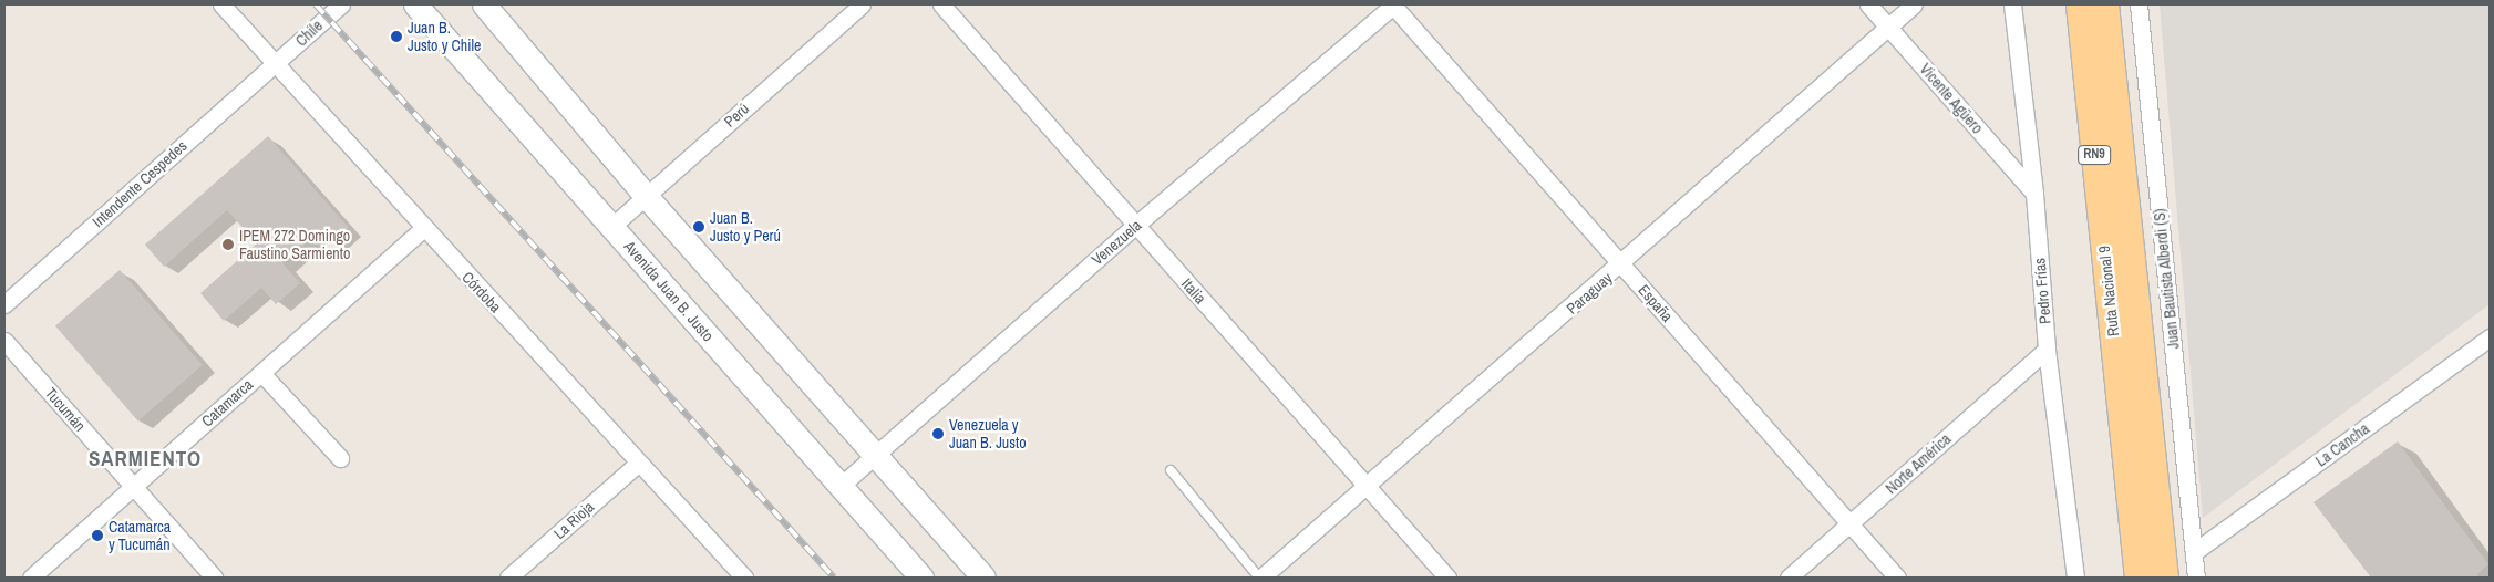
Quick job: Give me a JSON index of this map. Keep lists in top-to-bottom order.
{
  "streets": {
    "highway": ["RN9", "Ruta Nacional 9"],
    "main road": ["Avenida Juan B. Justo"],
    "street": [
      "Chile",
      "Vicente Agüero",
      "Perú",
      "Intendente Cespedes",
      "Venezuela",
      "Juan Bautista Alberdi (S)",
      "Italia",
      "Pedro Frías",
      "Córdoba",
      "Paraguay",
      "España",
      "Catamarca",
      "Tucumán",
      "La Cancha",
      "Norte América",
      "La Rioja"
    ]
  },
  "crossings": [
    ["Chile", "Intendente Cespedes"],
    ["Chile", "Córdoba"],
    ["Vicente Agüero", "Pedro Frías"],
    ["Vicente Agüero", "Paraguay"],
    ["Perú", "Avenida Juan B. Justo"],
    ["Intendente Cespedes", "Córdoba"],
    ["Venezuela", "Avenida Juan B. Justo"],
    ["Venezuela", "Italia"],
    ["Venezuela", "España"],
    ["Juan Bautista Alberdi (S)", "La Cancha"],
    ["Italia", "Paraguay"],
    ["Pedro Frías", "Norte América"],
    ["Córdoba", "Catamarca"],
    ["Córdoba", "La Rioja"],
    ["Paraguay", "España"],
    ["España", "Norte América"],
    ["Catamarca", "Tucumán"]
  ],
  "districts": ["SARMIENTO"],
  "places": [
    "Juan B. Justo y Chile",
    "Juan B. Justo y Perú",
    "IPEM 272 Domingo Faustino Sarmiento",
    "Venezuela y Juan B. Justo",
    "Catamarca y Tucumán"
  ]
}
